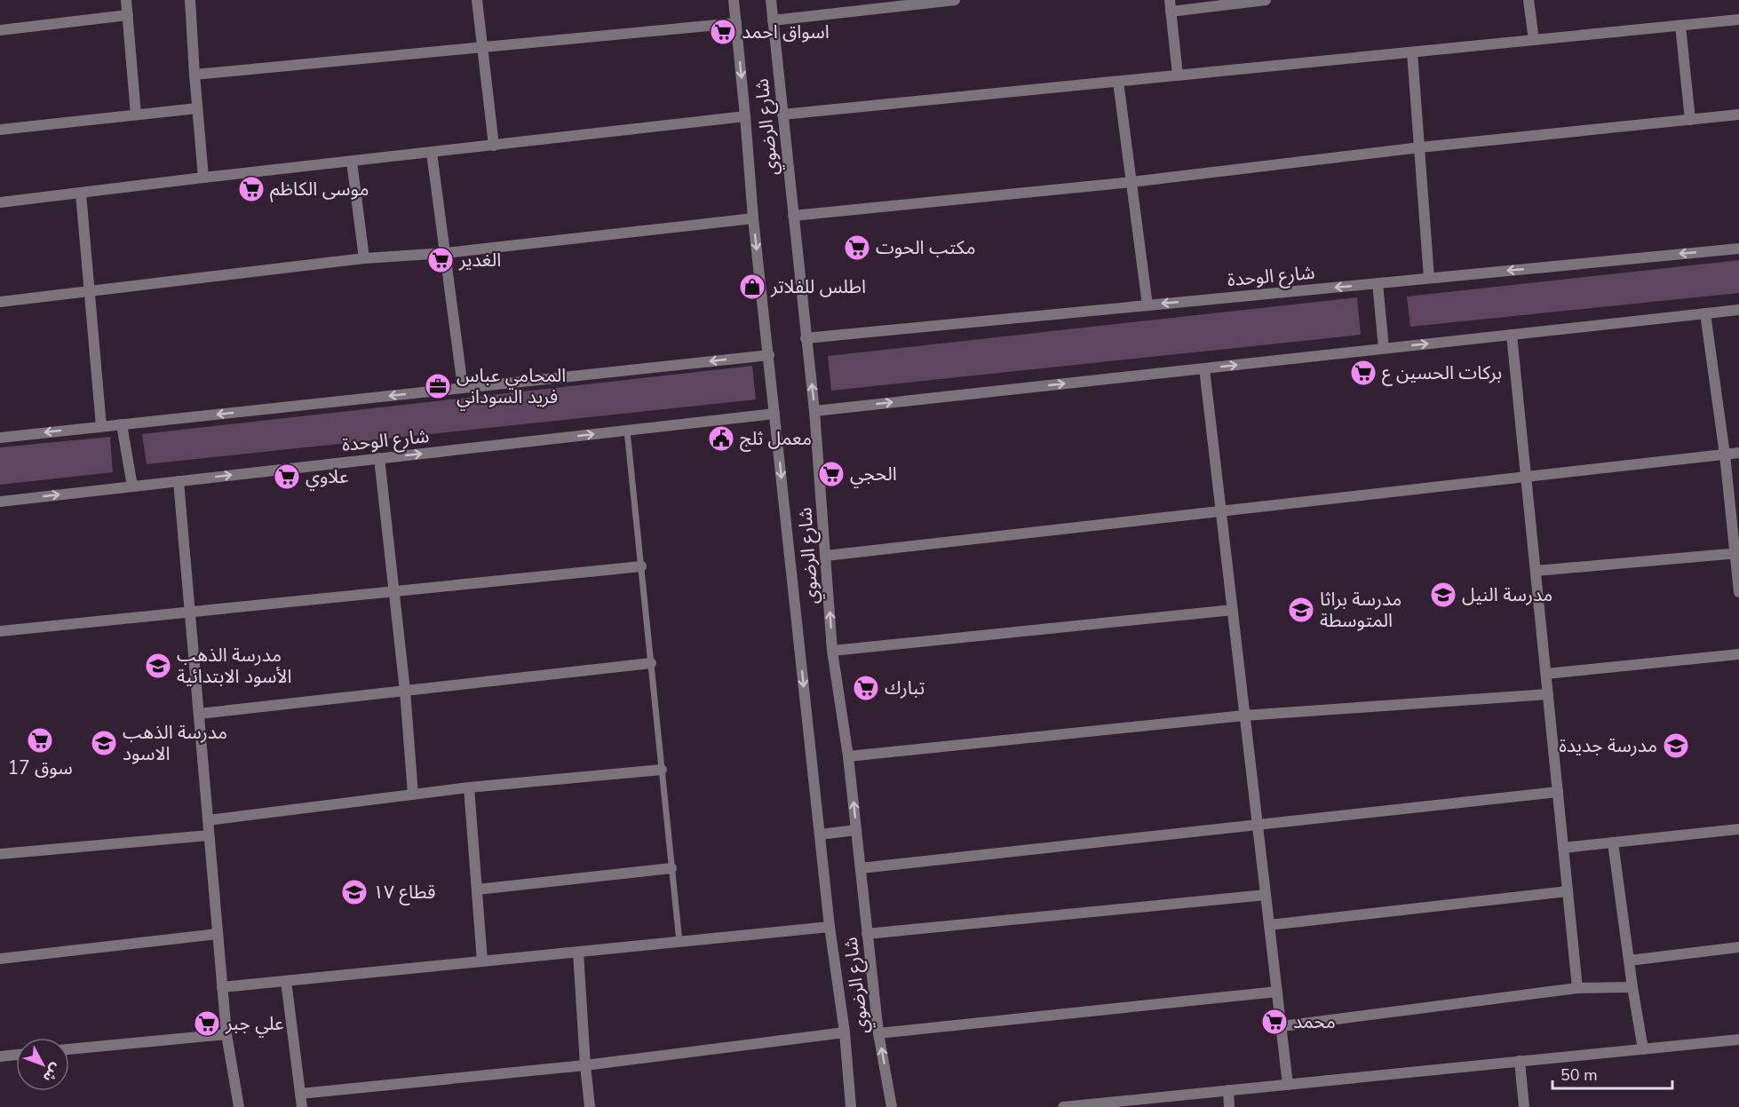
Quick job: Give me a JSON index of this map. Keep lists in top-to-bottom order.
{
  "streets": {
    "street": ["شارع الرضوي", "شارع الوحدة"]
  },
  "crossings": [
    ["شارع الرضوي", "شارع الوحدة"]
  ],
  "places": {
    "supermarket": [
      "اسواق احمد",
      "موسى الكاظم",
      "مكتب الحوت",
      "الغدير",
      "بركات الحسين ع",
      "الحجي",
      "علاوي",
      "تبارك",
      "سوق 17",
      "محمد",
      "علي جبر"
    ],
    "shop": ["اطلس للفلاتر"],
    "office": ["المحامي عباس فريد السوداني"],
    "public building": ["معمل ثلج"],
    "school or university": [
      "مدرسة النيل",
      "مدرسة براثا المتوسطة",
      "مدرسة الذهب الأسود الابتدائية",
      "مدرسة الذهب الاسود",
      "مدرسة جديدة",
      "قطاع ١٧"
    ]
  },
  "scale_bar": "50 m",
  "north": "bottom right"
}
